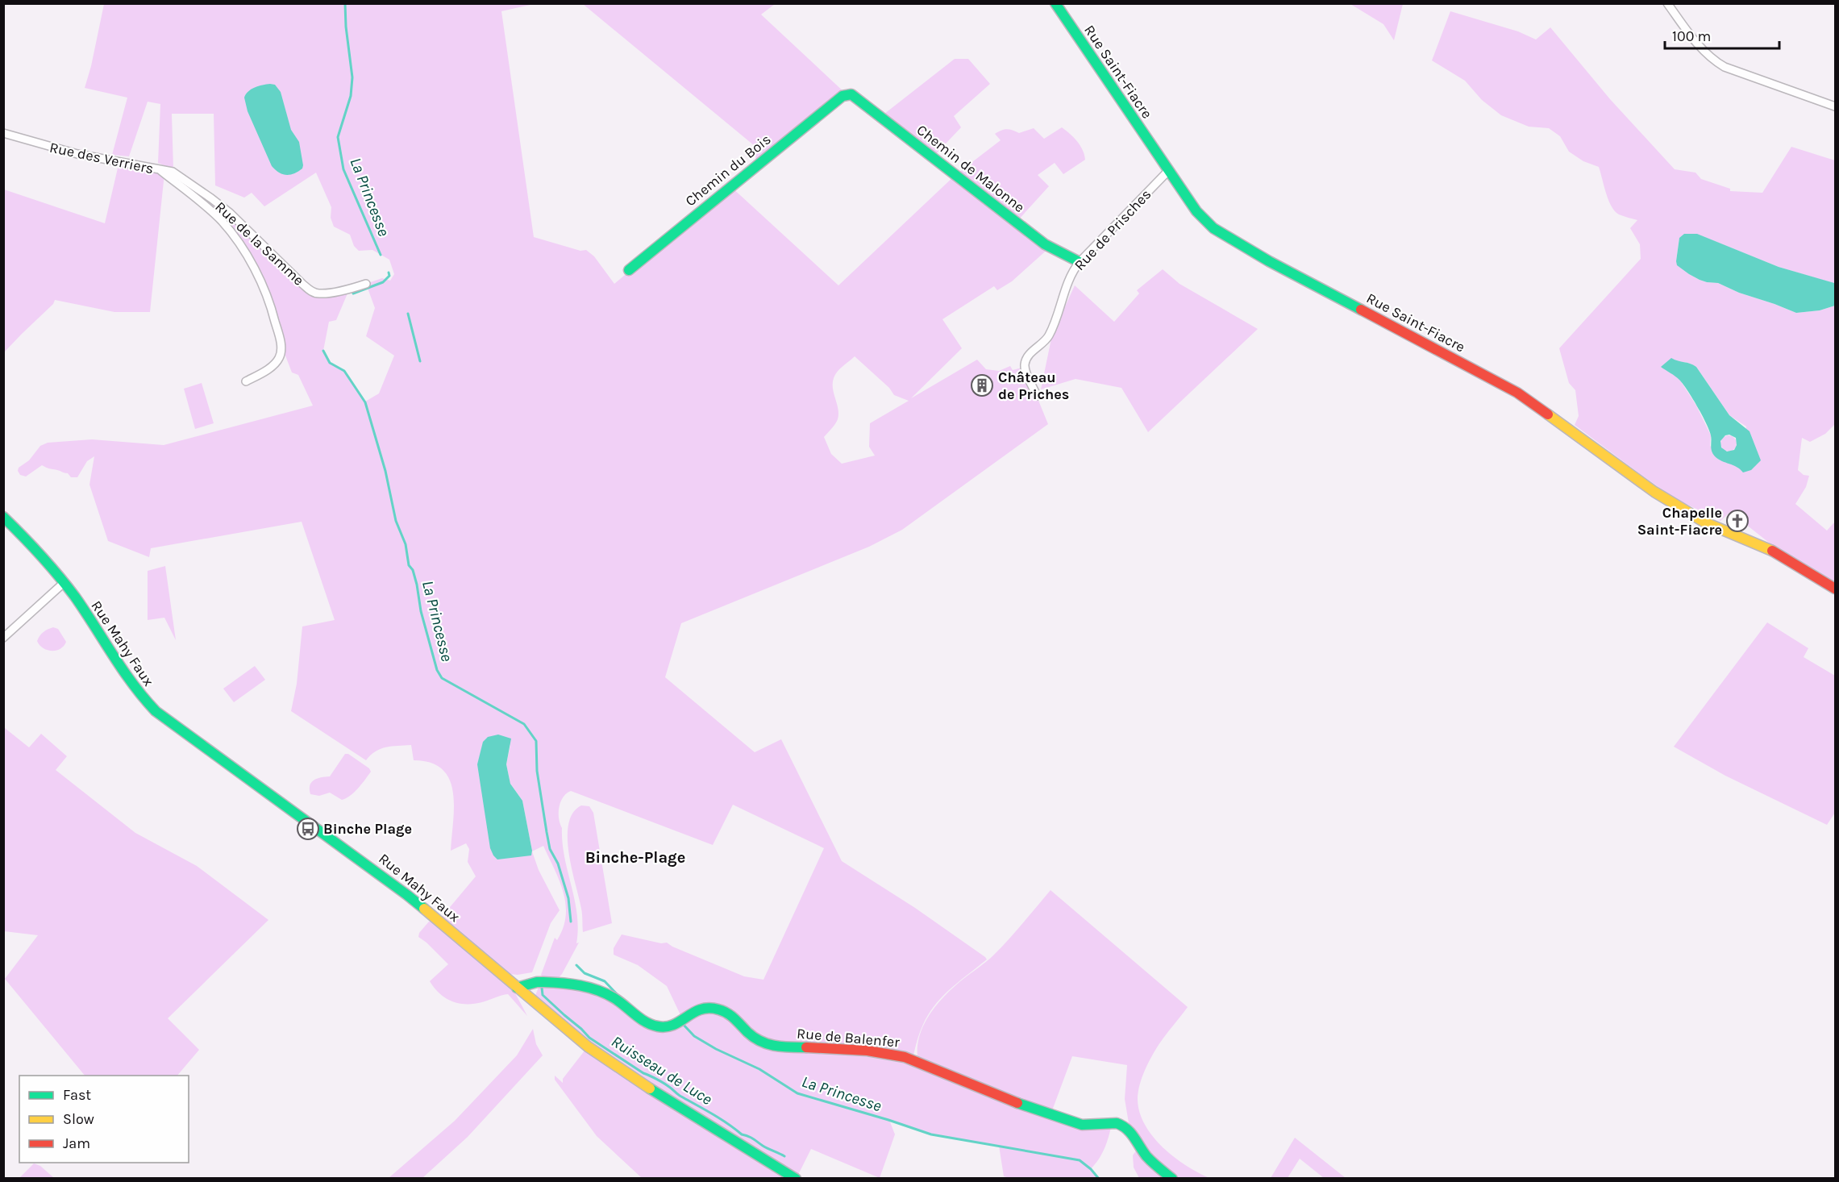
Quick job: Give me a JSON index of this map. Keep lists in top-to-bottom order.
{
  "streets": {
    "street": [
      "Rue Saint-Fiacre",
      "Rue des Verriers",
      "Chemin de Malonne",
      "Chemin du Bois",
      "Rue de Prisches",
      "Rue de la Samme",
      "Rue Mahy Faux",
      "Rue de Balenfer"
    ]
  },
  "crossings": [
    ["Rue Saint-Fiacre", "Rue de Prisches"],
    ["Rue des Verriers", "Rue de la Samme"],
    ["Chemin de Malonne", "Chemin du Bois"],
    ["Chemin de Malonne", "Rue de Prisches"],
    ["Rue Mahy Faux", "Rue de Balenfer"]
  ],
  "districts": ["Binche-Plage"],
  "water": ["La Princesse", "Ruisseau de Luce"],
  "places": {
    "building": ["Château de Priches"],
    "church": ["Chapelle Saint-Fiacre"],
    "bus stop": ["Binche Plage"]
  },
  "legend": ["Fast", "Slow", "Jam"],
  "scale_bar": "100 m"
}
